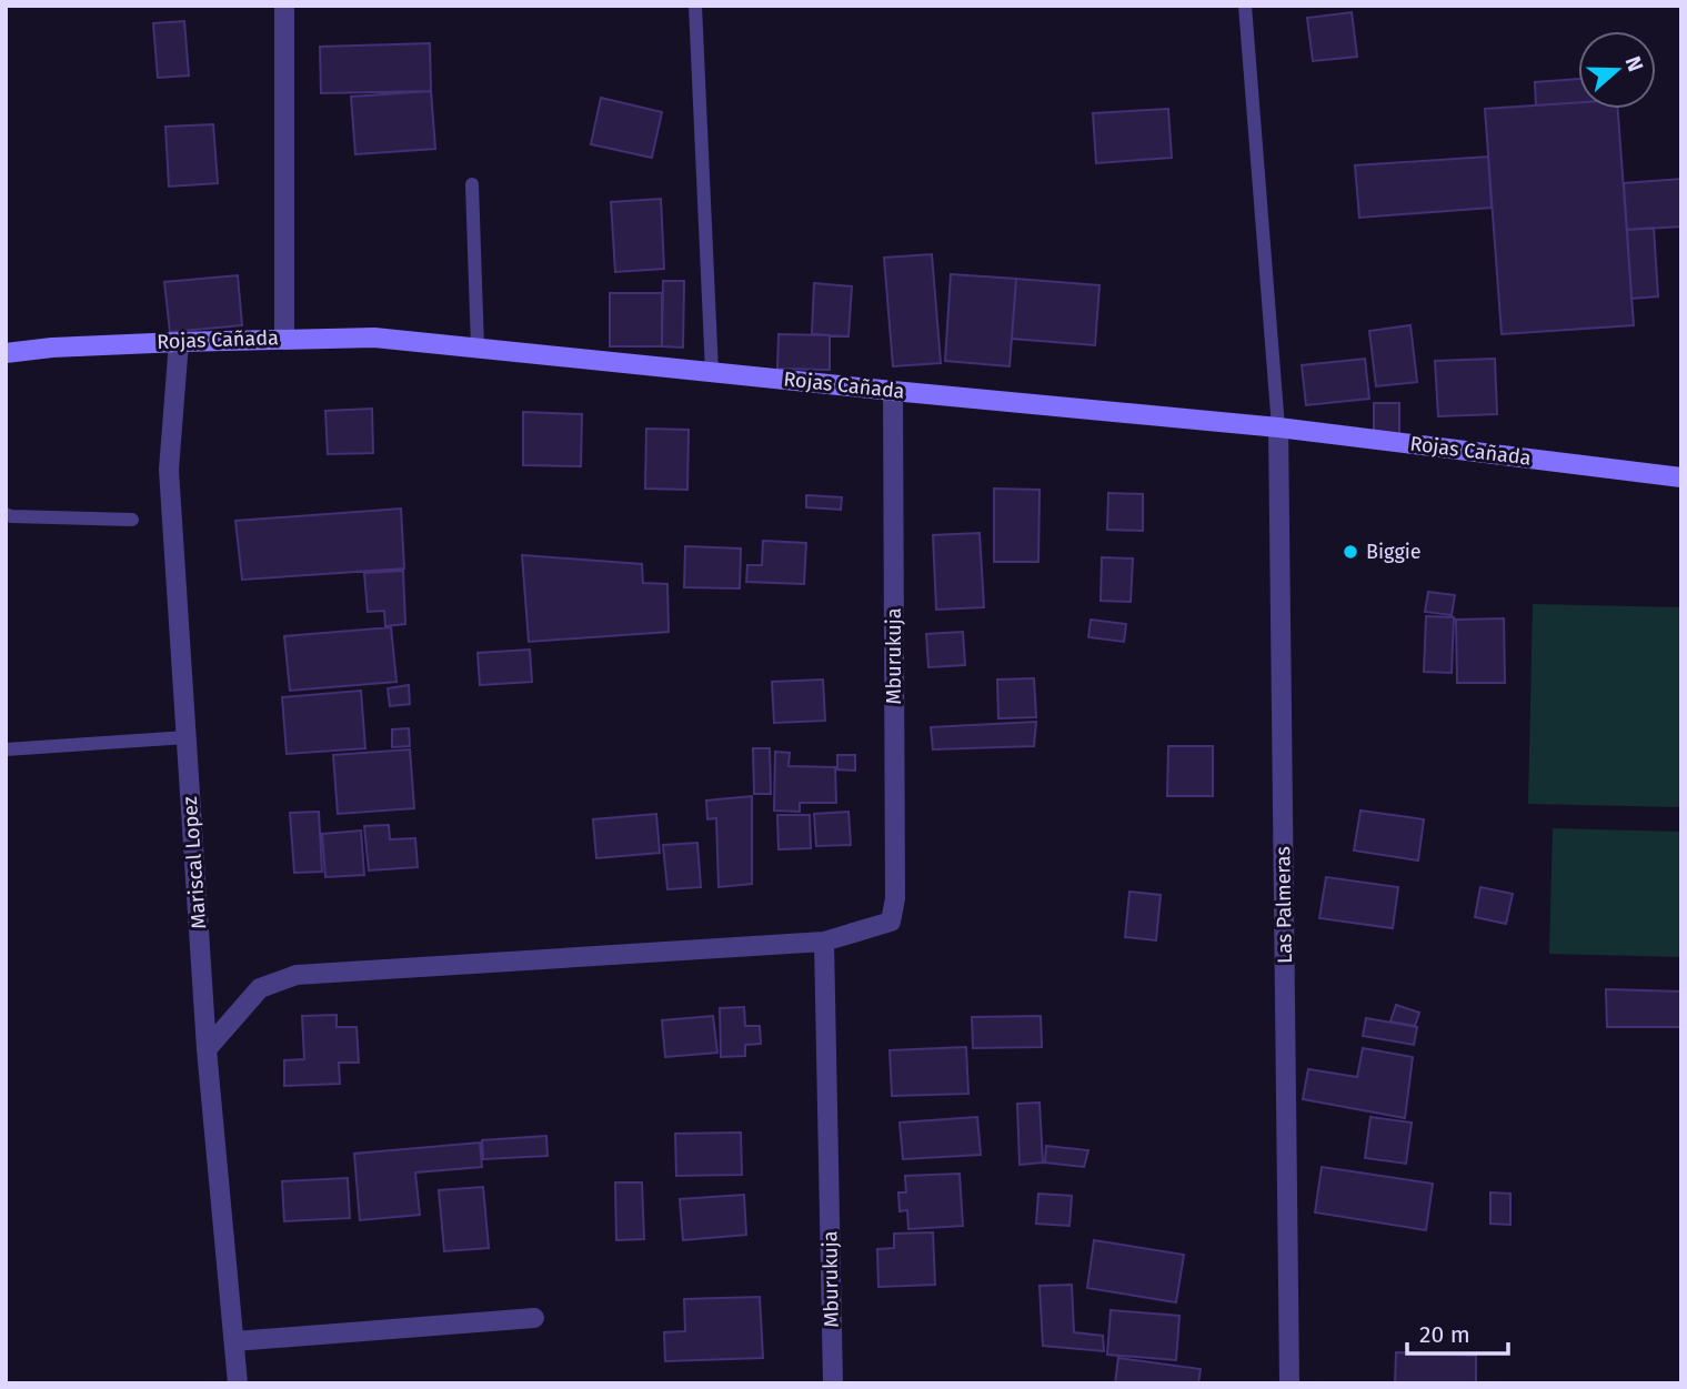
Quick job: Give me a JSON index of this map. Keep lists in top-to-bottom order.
{
  "streets": {
    "main road": ["Rojas Cañada"],
    "street": ["Mburukuja", "Mariscal Lopez", "Las Palmeras"]
  },
  "crossings": [
    ["Rojas Cañada", "Mburukuja"],
    ["Rojas Cañada", "Mariscal Lopez"],
    ["Rojas Cañada", "Las Palmeras"]
  ],
  "places": ["Biggie"],
  "scale_bar": "20 m",
  "north": "right"
}
